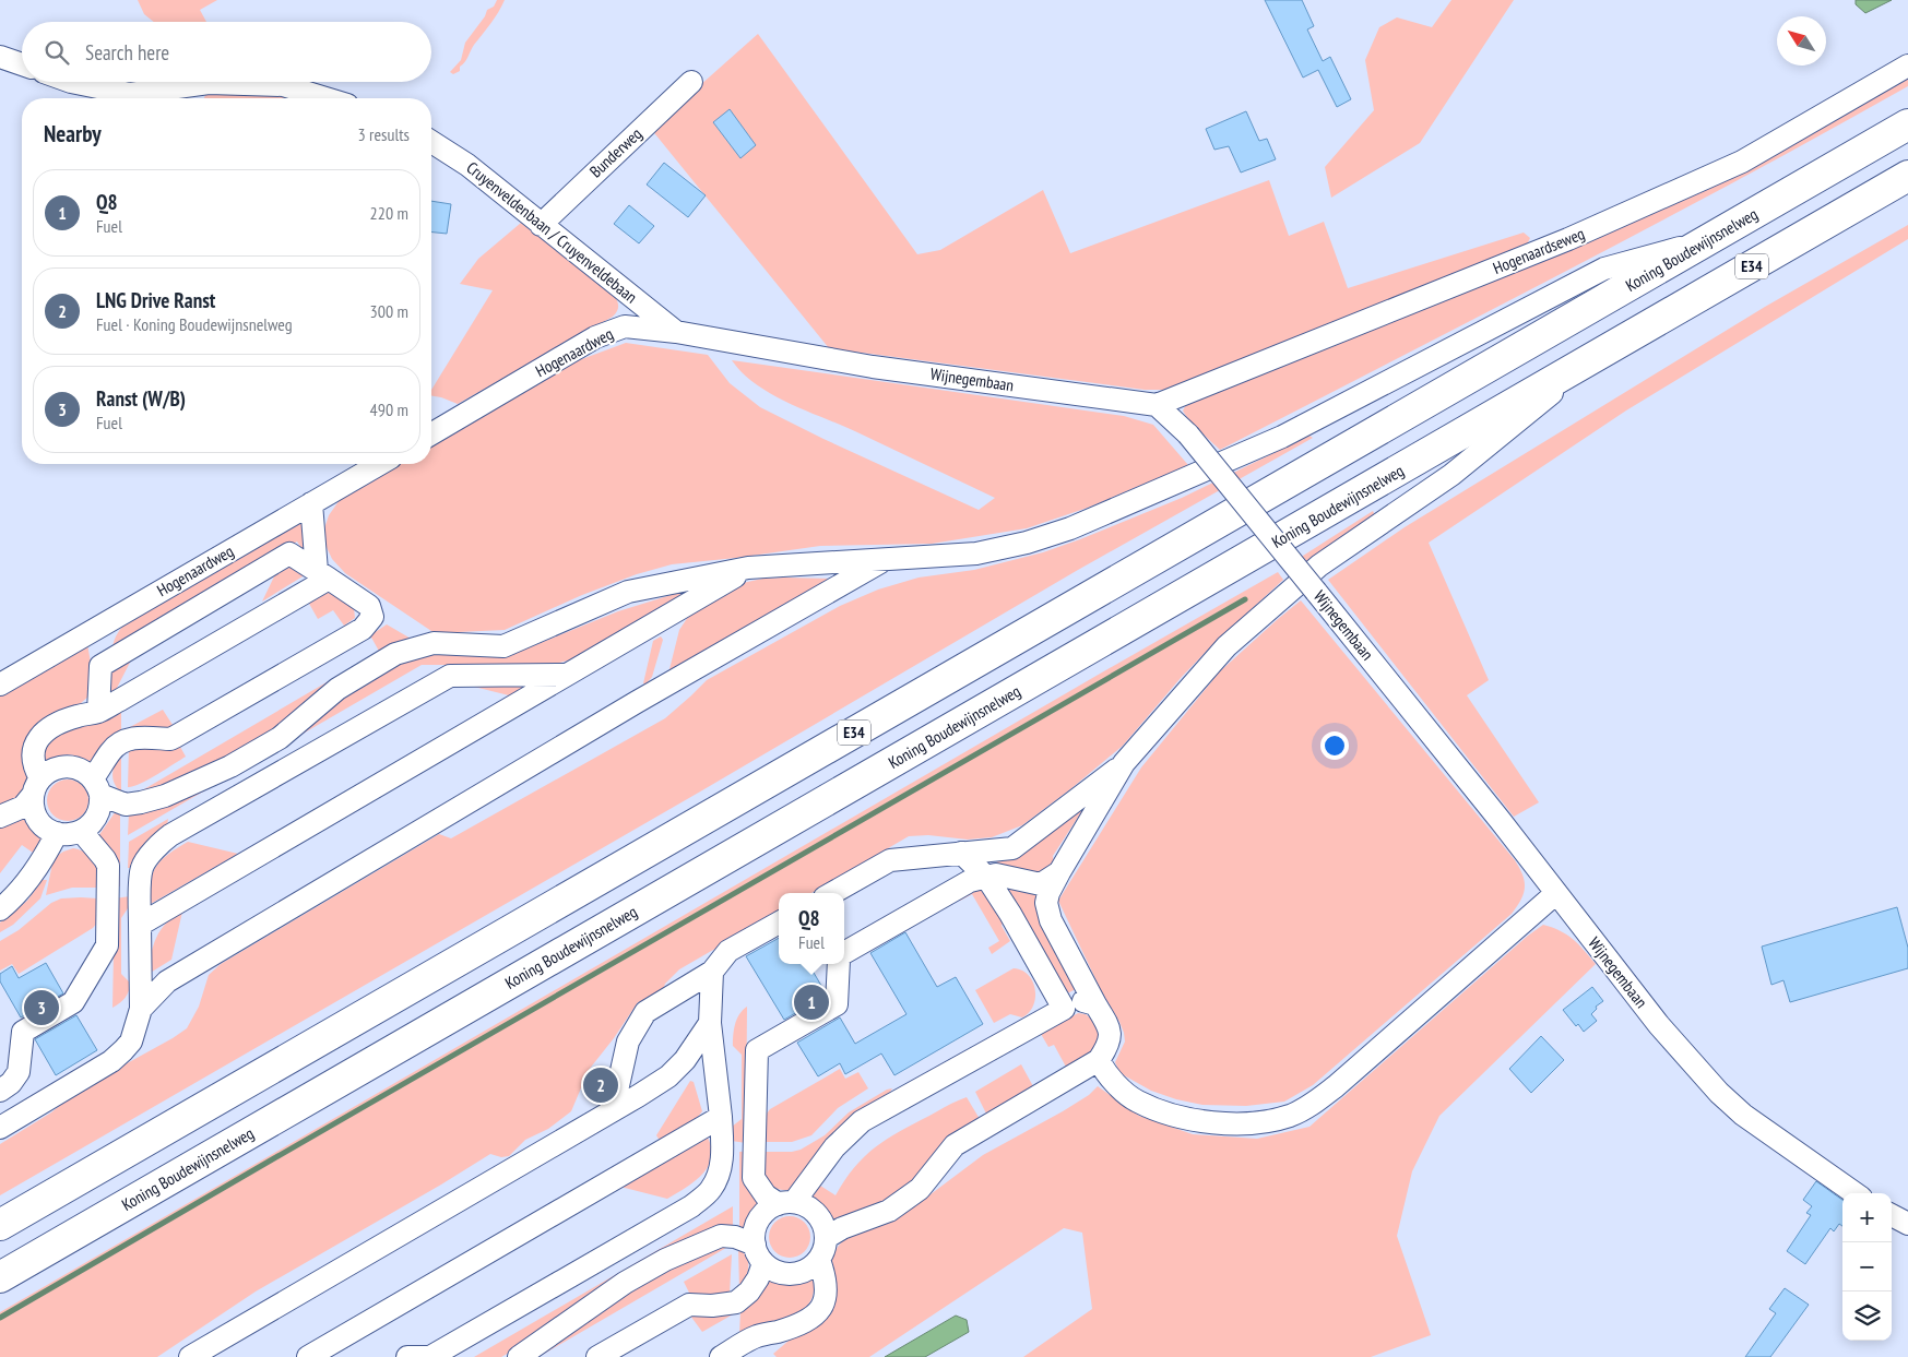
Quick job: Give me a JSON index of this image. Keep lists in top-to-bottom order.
{
  "streets": {
    "highway": ["Koning Boudewijnsnelweg", "E34"],
    "street": [
      "Bunderweg",
      "Cruyenveldenbaan / Cruyenveldebaan",
      "Hogenaardseweg",
      "Hogenaardweg",
      "Wijnegembaan"
    ]
  },
  "crossings": [
    ["Bunderweg", "Cruyenveldenbaan / Cruyenveldebaan"],
    ["Cruyenveldenbaan / Cruyenveldebaan", "Hogenaardweg"],
    ["Cruyenveldenbaan / Cruyenveldebaan", "Wijnegembaan"],
    ["Hogenaardseweg", "Wijnegembaan"],
    ["Hogenaardweg", "Wijnegembaan"]
  ],
  "north": "top left",
  "page": {
    "search": "Search here",
    "heading": ["Nearby", "3 results"],
    "list": [
      {
        "mark": "1",
        "name": "Q8",
        "note": "Fuel",
        "value": "220 m"
      },
      {
        "mark": "2",
        "name": "LNG Drive Ranst",
        "note": "Fuel · Koning Boudewijnsnelweg",
        "value": "300 m"
      },
      {
        "mark": "3",
        "name": "Ranst (W/B)",
        "note": "Fuel",
        "value": "490 m"
      }
    ],
    "popup": ["Q8", "Fuel"],
    "pins": ["1", "3", "2"],
    "map_buttons": ["+", "−"]
  }
}
